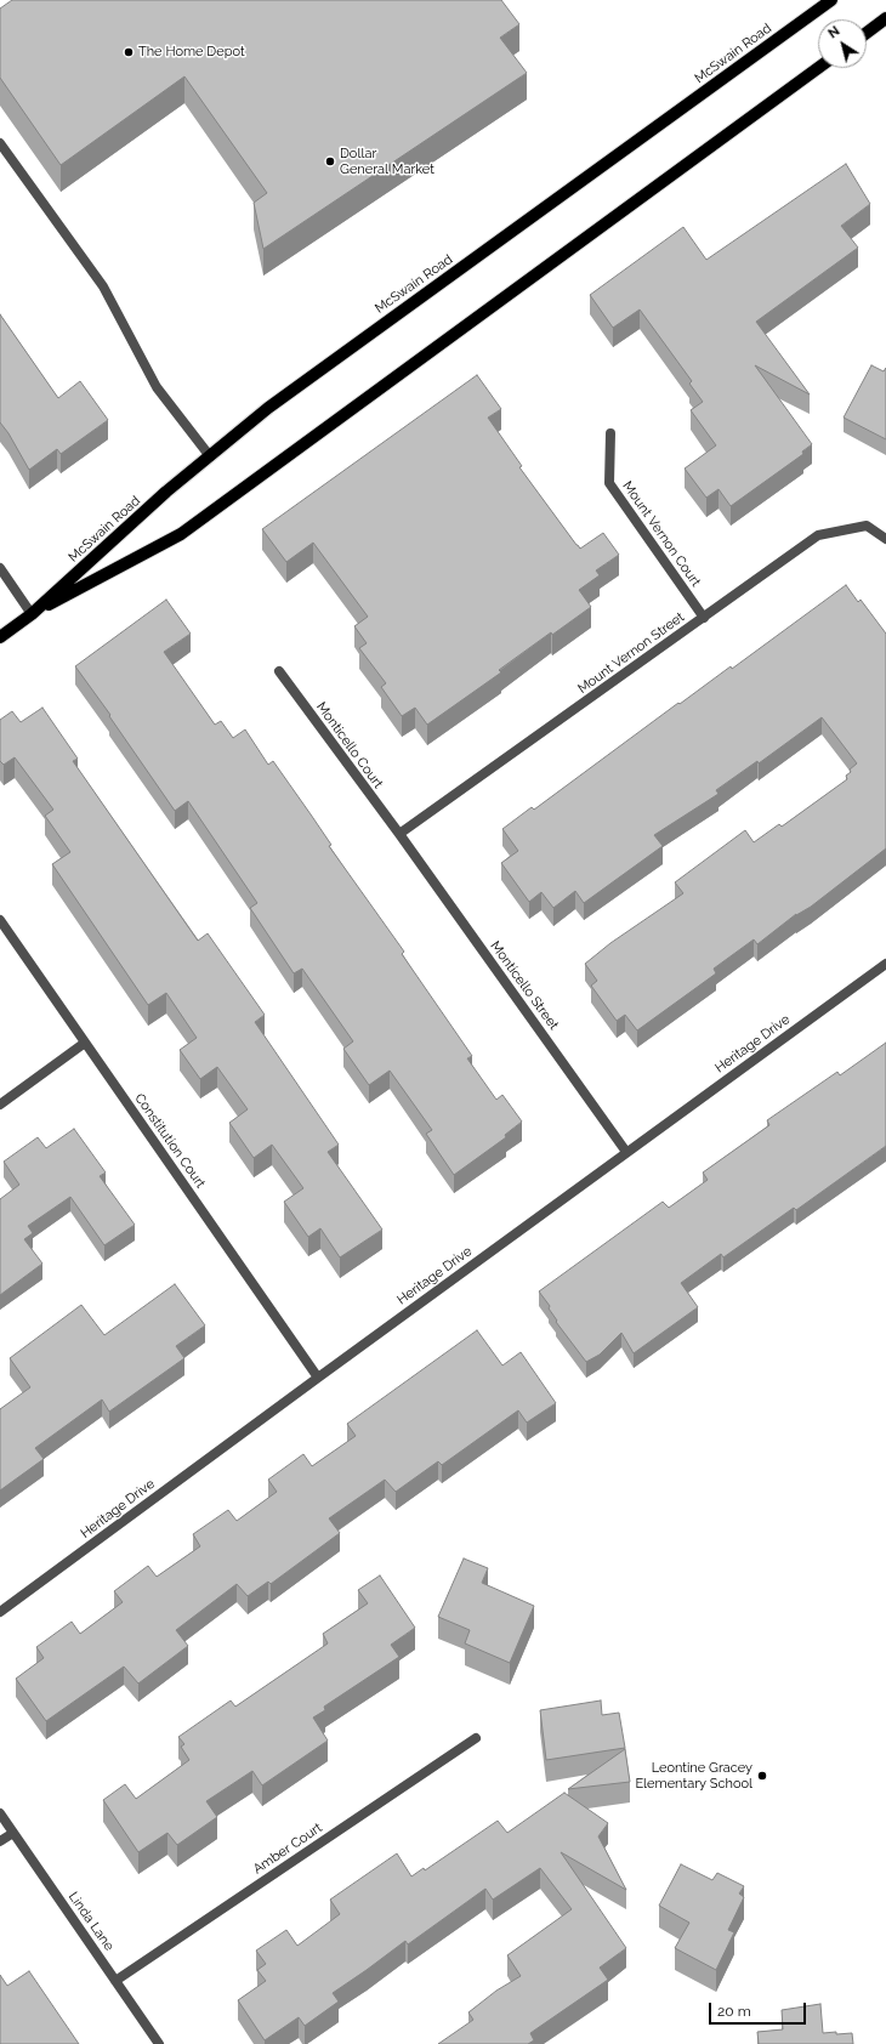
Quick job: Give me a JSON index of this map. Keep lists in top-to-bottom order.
{
  "streets": {
    "main road": ["McSwain Road"],
    "street": [
      "Mount Vernon Court",
      "Mount Vernon Street",
      "Monticello Court",
      "Monticello Street",
      "Heritage Drive",
      "Constitution Court",
      "Amber Court",
      "Linda Lane"
    ]
  },
  "crossings": [
    ["Mount Vernon Court", "Mount Vernon Street"],
    ["Mount Vernon Street", "Monticello Court"],
    ["Mount Vernon Street", "Monticello Street"],
    ["Monticello Court", "Monticello Street"],
    ["Monticello Street", "Heritage Drive"],
    ["Heritage Drive", "Constitution Court"],
    ["Amber Court", "Linda Lane"]
  ],
  "places": ["The Home Depot", "Dollar General Market", "Leontine Gracey Elementary School"],
  "scale_bar": "20 m",
  "north": "top left"
}
